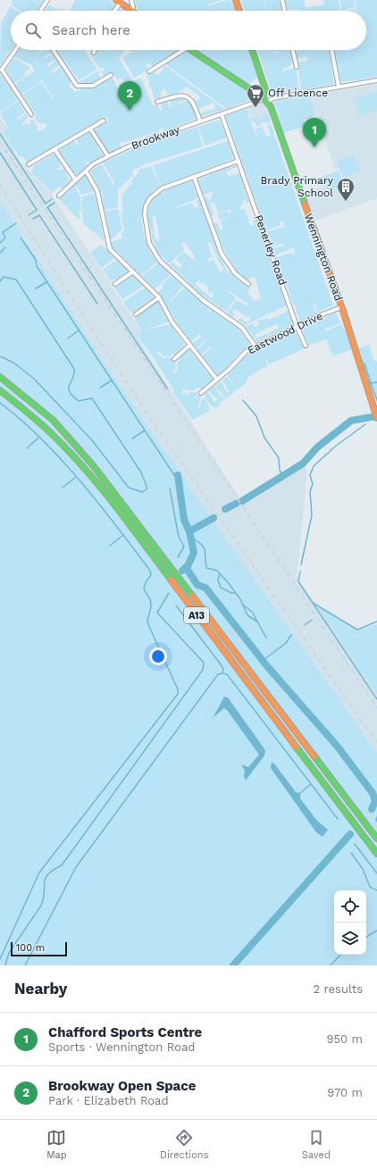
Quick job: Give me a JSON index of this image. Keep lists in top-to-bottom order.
{
  "streets": {
    "main road": ["Wennington Road", "A13"],
    "street": ["Brookway", "Penerley Road", "Eastwood Drive"]
  },
  "crossings": [
    ["Brookway", "Penerley Road"],
    ["Brookway", "Wennington Road"],
    ["Penerley Road", "Eastwood Drive"],
    ["Wennington Road", "Eastwood Drive"]
  ],
  "places": {
    "supermarket": ["Off Licence"],
    "building": ["Brady Primary School"]
  },
  "scale_bar": "100 m",
  "page": {
    "search": "Search here",
    "pins": ["2", "1"],
    "scale": "100 m",
    "heading": ["Nearby", "2 results"],
    "list": [
      {
        "mark": "1",
        "name": "Chafford Sports Centre",
        "note": "Sports · Wennington Road",
        "value": "950 m"
      },
      {
        "mark": "2",
        "name": "Brookway Open Space",
        "note": "Park · Elizabeth Road",
        "value": "970 m"
      }
    ],
    "nav": ["Map", "Directions", "Saved"]
  }
}
